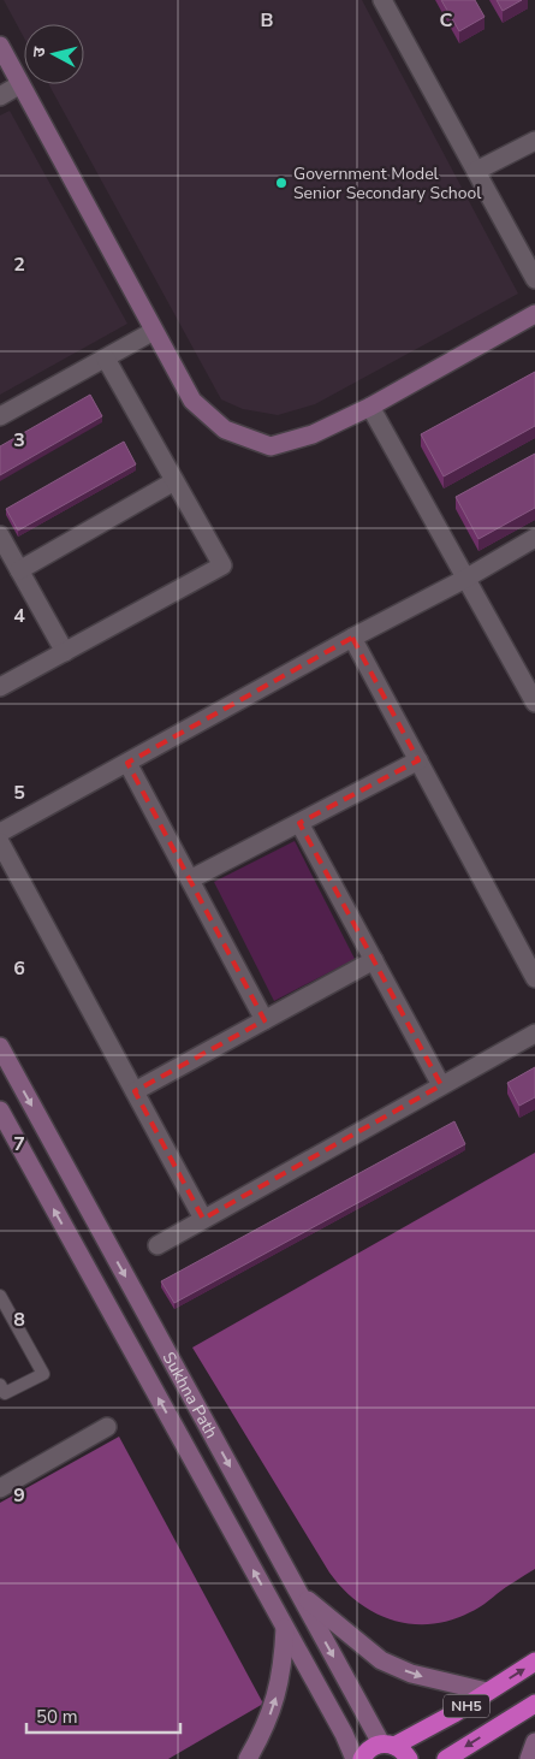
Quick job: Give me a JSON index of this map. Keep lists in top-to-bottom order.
{
  "streets": {
    "highway": ["NH5"],
    "main road": ["Sukhna Path"]
  },
  "crossings": [
    ["Sukhna Path", "NH5"]
  ],
  "places": ["Government Model Senior Secondary School"],
  "scale_bar": "50 m",
  "north": "left",
  "grid": {
    "columns": ["B", "C"],
    "rows": [
      "2",
      "3",
      "4",
      "5",
      "6",
      "7",
      "8",
      "9"
    ]
  }
}
